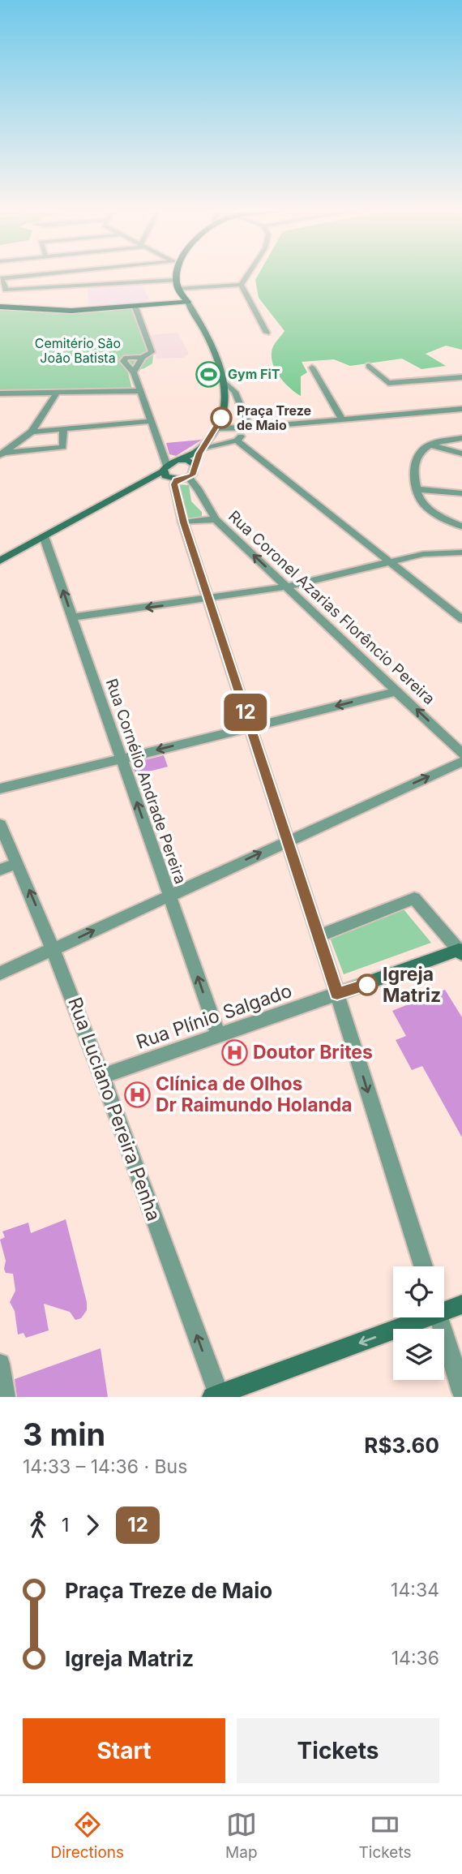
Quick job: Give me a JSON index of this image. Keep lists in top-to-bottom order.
{
  "streets": {
    "street": [
      "Rua Coronel Azarias Florêncio Pereira",
      "Rua Cornélio Andrade Pereira",
      "Rua Plínio Salgado",
      "Rua Luciano Pereira Penha"
    ]
  },
  "crossings": [
    ["Rua Cornélio Andrade Pereira", "Rua Plínio Salgado"],
    ["Rua Plínio Salgado", "Rua Luciano Pereira Penha"]
  ],
  "one_way": ["Rua Cornélio Andrade Pereira", "Rua Luciano Pereira Penha"],
  "parks": ["Cemitério São João Batista"],
  "places": {
    "sports": ["Gym FiT"],
    "other": ["Praça Treze de Maio", "Igreja Matriz"],
    "hospital": ["Doutor Brites", "Clínica de Olhos Dr Raimundo Holanda"]
  },
  "lines": ["bus line 12"],
  "page": {
    "on_map": "12",
    "heading": ["3 min", "14:33 – 14:36 · Bus", "R$3.60"],
    "legs": ["1", "12"],
    "list": [
      {
        "name": "Praça Treze de Maio",
        "value": "14:34"
      },
      {
        "name": "Igreja Matriz",
        "value": "14:36"
      }
    ],
    "buttons": ["Start", "Tickets"],
    "tabs": ["Directions", "Map", "Tickets"]
  }
}
